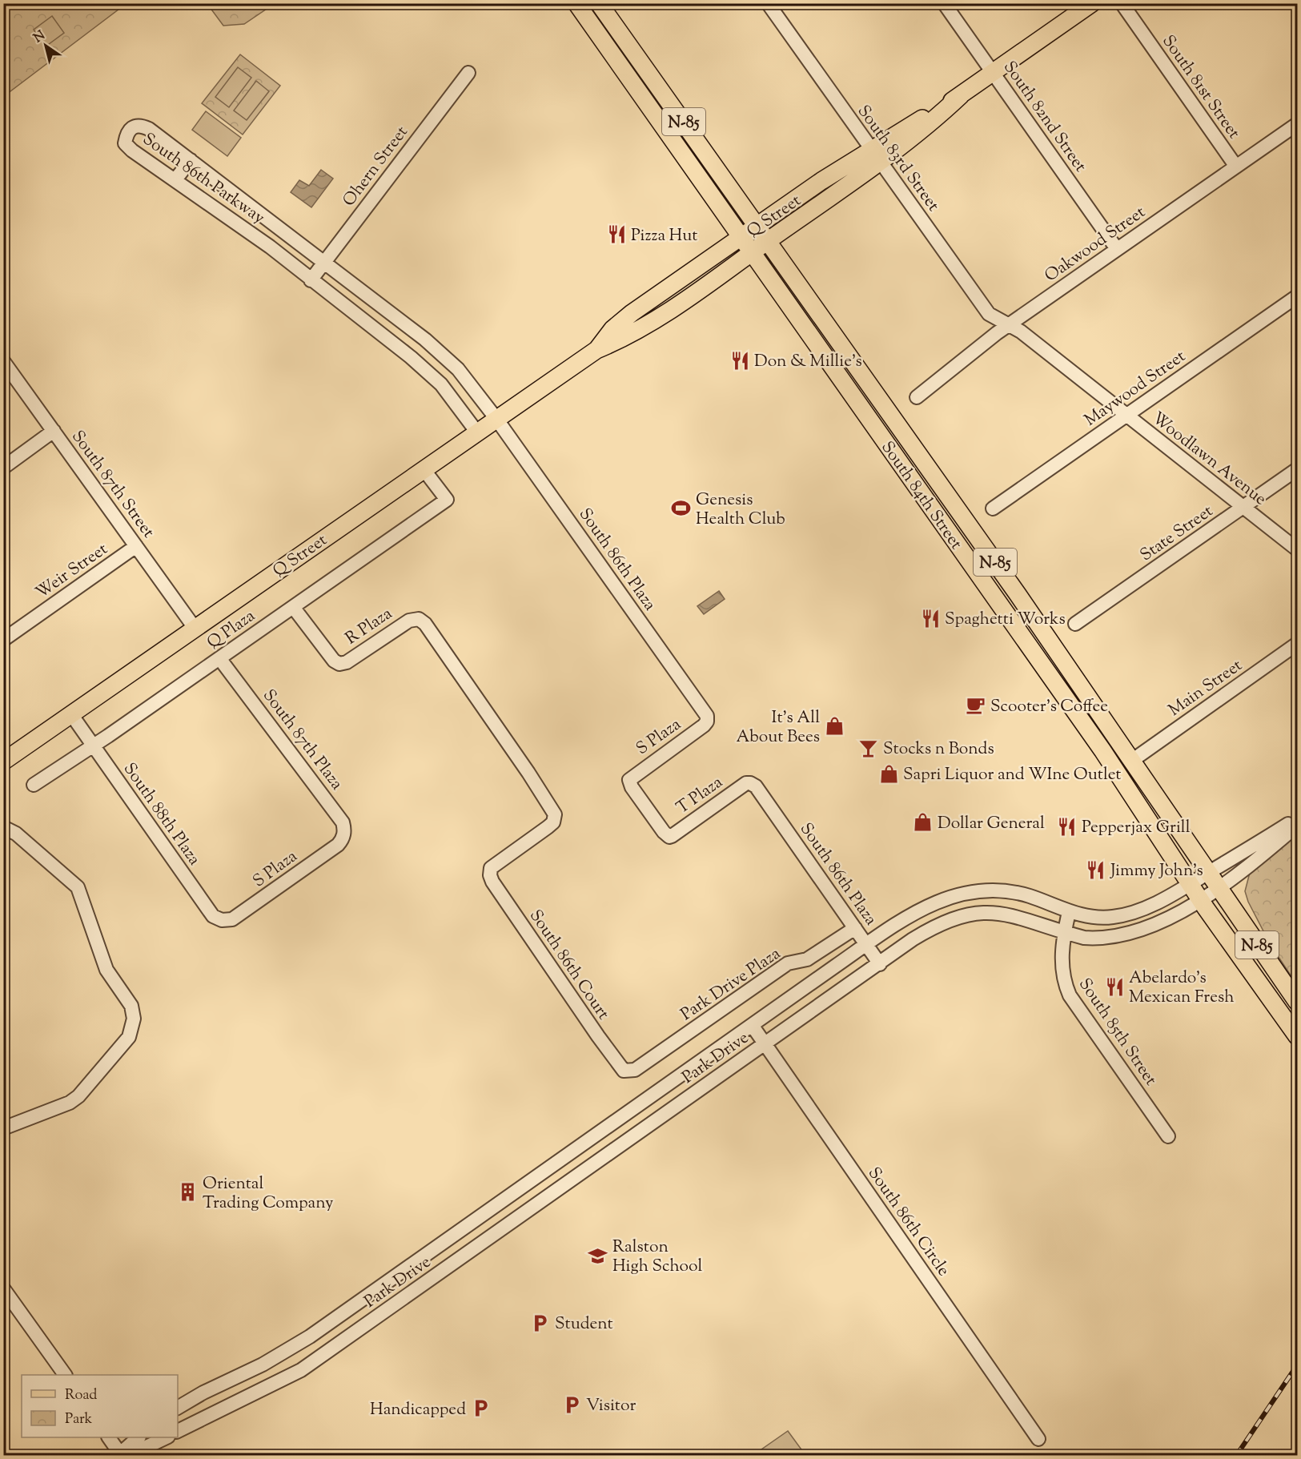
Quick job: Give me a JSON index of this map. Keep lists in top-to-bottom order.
{
  "streets": {
    "main road": ["N-85", "Q Street", "South 84th Street"],
    "street": [
      "South 81st Street",
      "South 82nd Street",
      "South 83rd Street",
      "Ohern Street",
      "South 86th Parkway",
      "Oakwood Street",
      "Maywood Street",
      "Woodlawn Avenue",
      "South 87th Street",
      "State Street",
      "South 86th Plaza",
      "Weir Street",
      "R Plaza",
      "Q Plaza",
      "Main Street",
      "S Plaza",
      "South 87th Plaza",
      "T Plaza",
      "South 88th Plaza",
      "South 86th Court",
      "Park Drive Plaza",
      "South 85th Street",
      "Park Drive",
      "South 86th Circle"
    ]
  },
  "crossings": [
    ["South 81st Street", "Oakwood Street"],
    ["South 82nd Street", "Q Street"],
    ["South 82nd Street", "Oakwood Street"],
    ["South 83rd Street", "Q Street"],
    ["South 83rd Street", "Oakwood Street"],
    ["South 83rd Street", "Woodlawn Avenue"],
    ["Ohern Street", "South 86th Parkway"],
    ["South 86th Parkway", "Q Street"],
    ["South 86th Parkway", "South 86th Plaza"],
    ["Q Street", "South 87th Street"],
    ["Q Street", "South 84th Street"],
    ["Q Street", "South 86th Plaza"],
    ["Q Street", "Q Plaza"],
    ["Q Street", "South 88th Plaza"],
    ["Oakwood Street", "Woodlawn Avenue"],
    ["Maywood Street", "Woodlawn Avenue"],
    ["Woodlawn Avenue", "State Street"],
    ["South 87th Street", "Weir Street"],
    ["South 84th Street", "Main Street"],
    ["South 84th Street", "Park Drive"],
    ["South 86th Plaza", "S Plaza"],
    ["South 86th Plaza", "T Plaza"],
    ["South 86th Plaza", "Park Drive Plaza"],
    ["South 86th Plaza", "Park Drive"],
    ["R Plaza", "Q Plaza"],
    ["R Plaza", "South 86th Court"],
    ["Q Plaza", "South 87th Plaza"],
    ["Q Plaza", "South 88th Plaza"],
    ["S Plaza", "South 87th Plaza"],
    ["S Plaza", "T Plaza"],
    ["S Plaza", "South 88th Plaza"],
    ["South 86th Court", "Park Drive Plaza"],
    ["South 85th Street", "Park Drive"],
    ["Park Drive", "South 86th Circle"]
  ],
  "places": {
    "restaurant": [
      "Pizza Hut",
      "Don & Millie's",
      "Spaghetti Works",
      "Pepperjax Grill",
      "Jimmy John's",
      "Abelardo's Mexican Fresh"
    ],
    "sports": ["Genesis Health Club"],
    "cafe": ["Scooter's Coffee"],
    "shop": ["It's All About Bees", "Sapri Liquor and WIne Outlet", "Dollar General"],
    "bar": ["Stocks n Bonds"],
    "building": ["Oriental Trading Company"],
    "school or university": ["Ralston High School"],
    "parking": ["Student", "Visitor", "Handicapped"]
  },
  "legend": ["Road", "Park"],
  "north": "top left"
}
